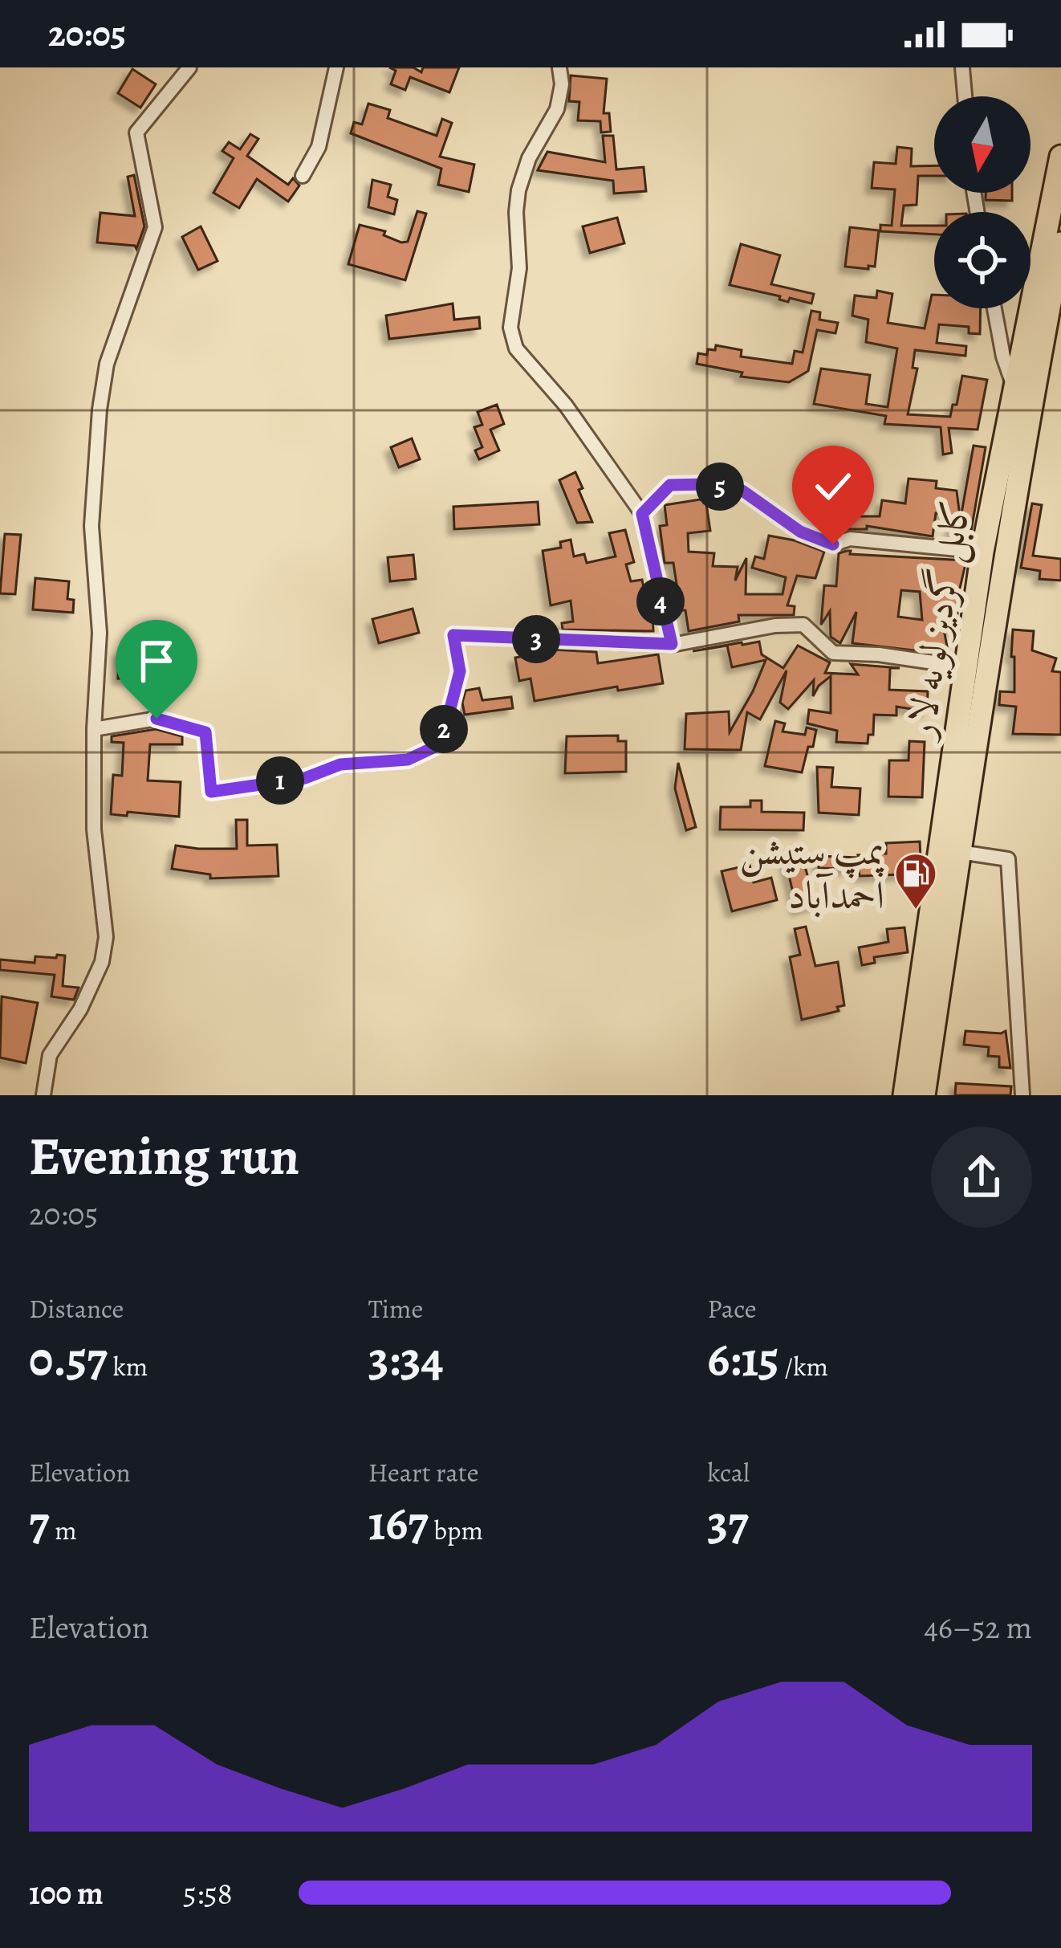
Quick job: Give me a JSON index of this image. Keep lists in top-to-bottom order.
{
  "streets": {
    "highway": ["کابل گردیز لویه لار"]
  },
  "places": {
    "fuel station": ["پمپ ستیشن احمدآباد"]
  },
  "north": "bottom",
  "page": {
    "status": "20:05",
    "pins": [
      "5",
      "4",
      "3",
      "2",
      "1"
    ],
    "heading": ["Evening run", "20:05"],
    "stats": [
      ["Distance", "0.57 km"],
      ["Time", "3:34"],
      ["Pace", "6:15 /km"],
      ["Elevation", "7 m"],
      ["Heart rate", "167 bpm"],
      ["kcal", "37"]
    ],
    "chart": ["Elevation", "46–52 m"],
    "list": [
      {
        "name": "100 m",
        "note": "5:58"
      }
    ]
  }
}
